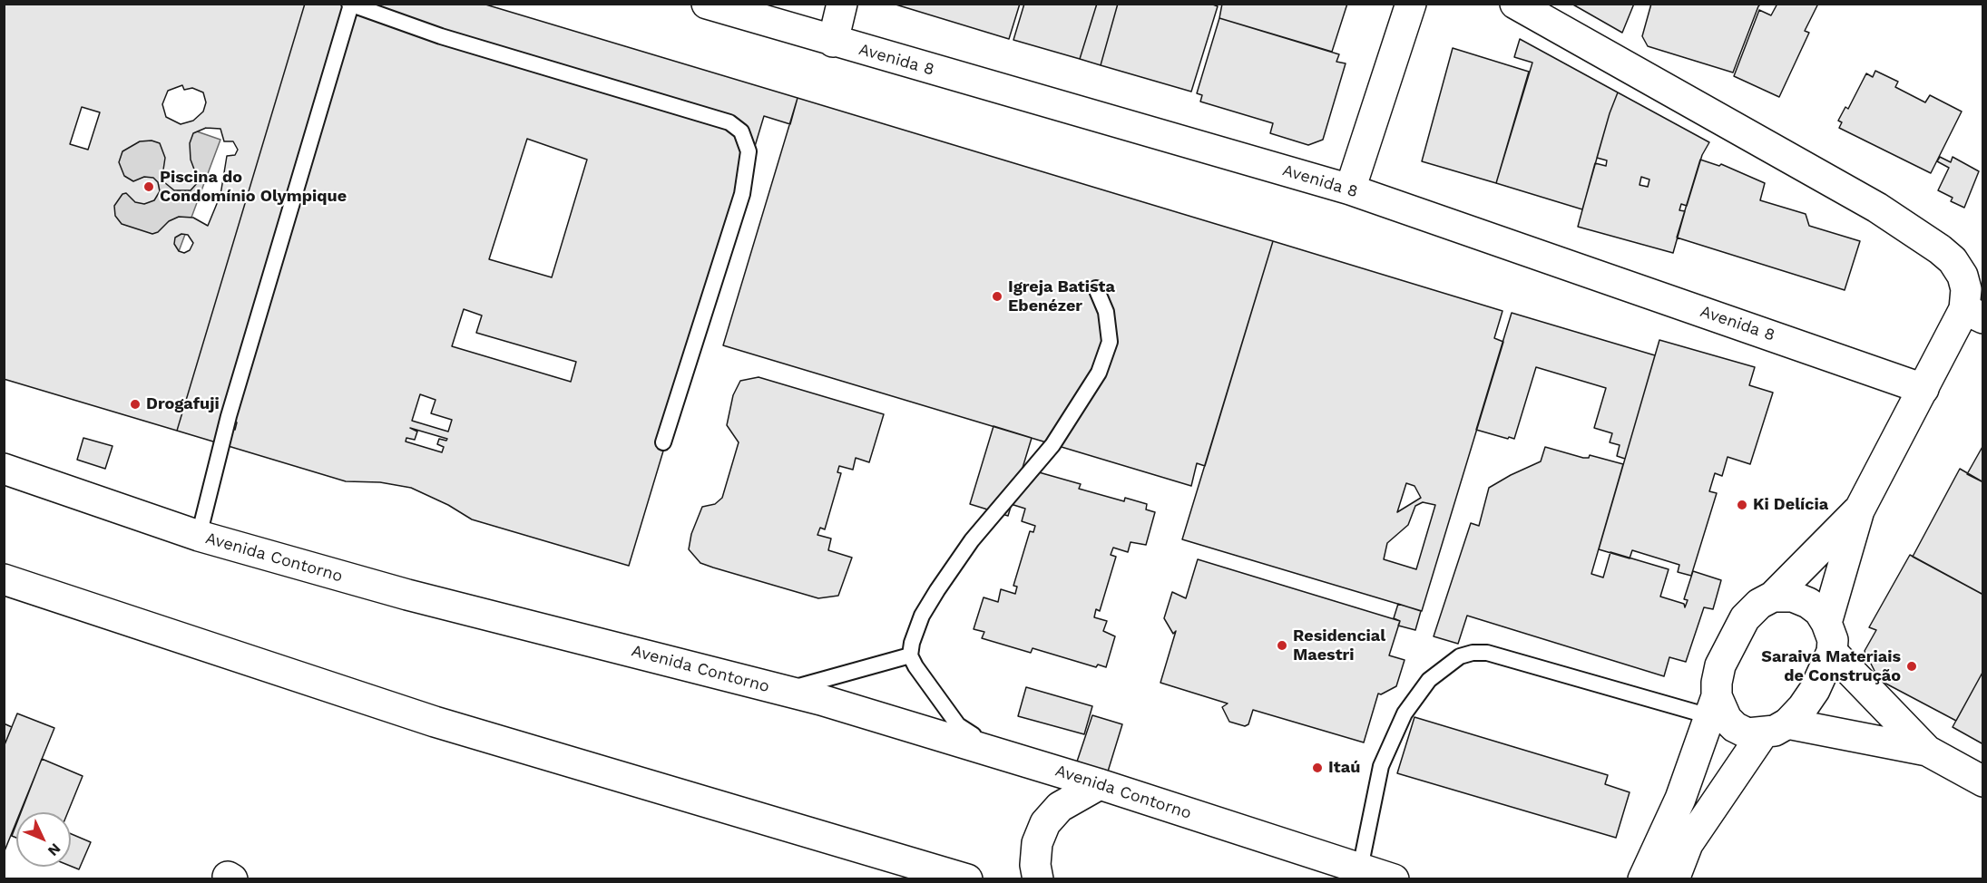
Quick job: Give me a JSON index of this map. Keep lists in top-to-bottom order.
{
  "streets": {
    "street": ["Avenida 8", "Avenida Contorno"]
  },
  "places": [
    "Piscina do Condomínio Olympique",
    "Igreja Batista Ebenézer",
    "Drogafuji",
    "Ki Delícia",
    "Residencial Maestri",
    "Saraiva Materiais de Construção",
    "Itaú"
  ],
  "north": "bottom right"
}
